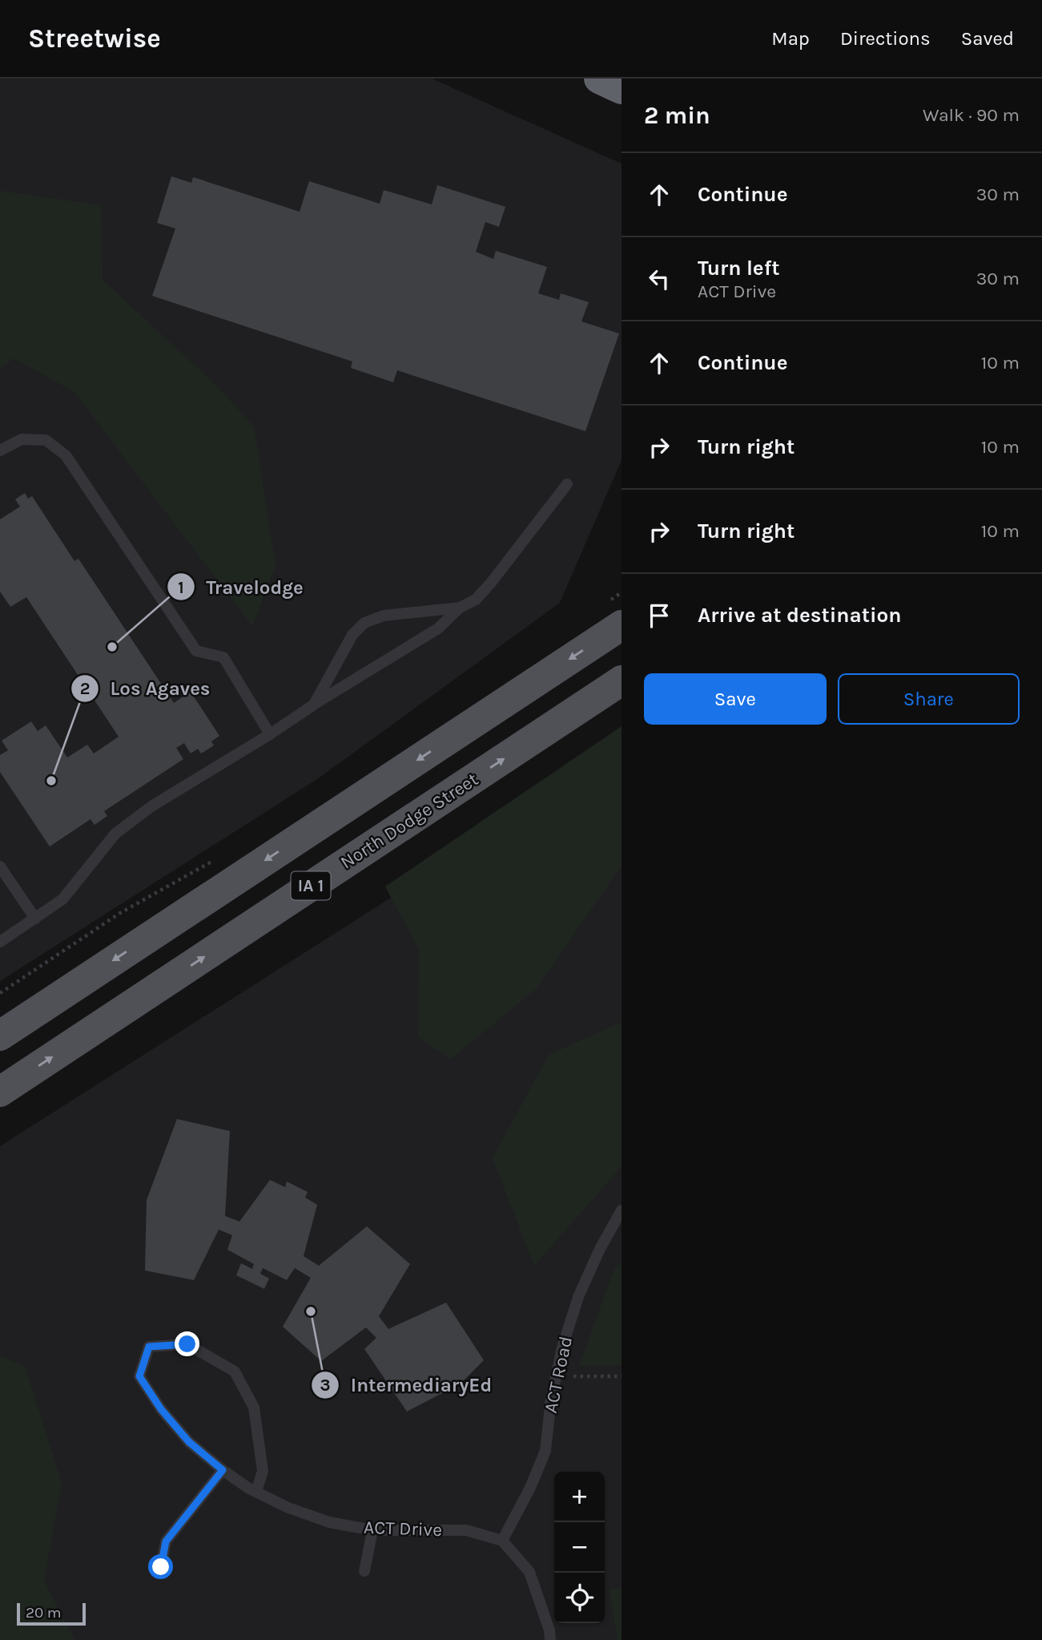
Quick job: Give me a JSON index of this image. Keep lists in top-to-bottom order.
{
  "streets": {
    "main road": ["North Dodge Street", "IA 1"],
    "lane": ["ACT Road", "ACT Drive"]
  },
  "crossings": [
    ["ACT Road", "ACT Drive"]
  ],
  "places": ["Travelodge", "Los Agaves", "IntermediaryEd"],
  "scale_bar": "20 m",
  "page": {
    "header": "Streetwise",
    "nav": ["Map", "Directions", "Saved"],
    "heading": ["2 min", "Walk · 90 m"],
    "list": [
      ["Continue", "30 m"],
      ["Turn left", "ACT Drive", "30 m"],
      ["Continue", "10 m"],
      ["Turn right", "10 m"],
      ["Turn right", "10 m"],
      "Arrive at destination"
    ],
    "buttons": ["Save", "Share"],
    "map_buttons": ["+", "−"],
    "scale": "20 m"
  }
}
